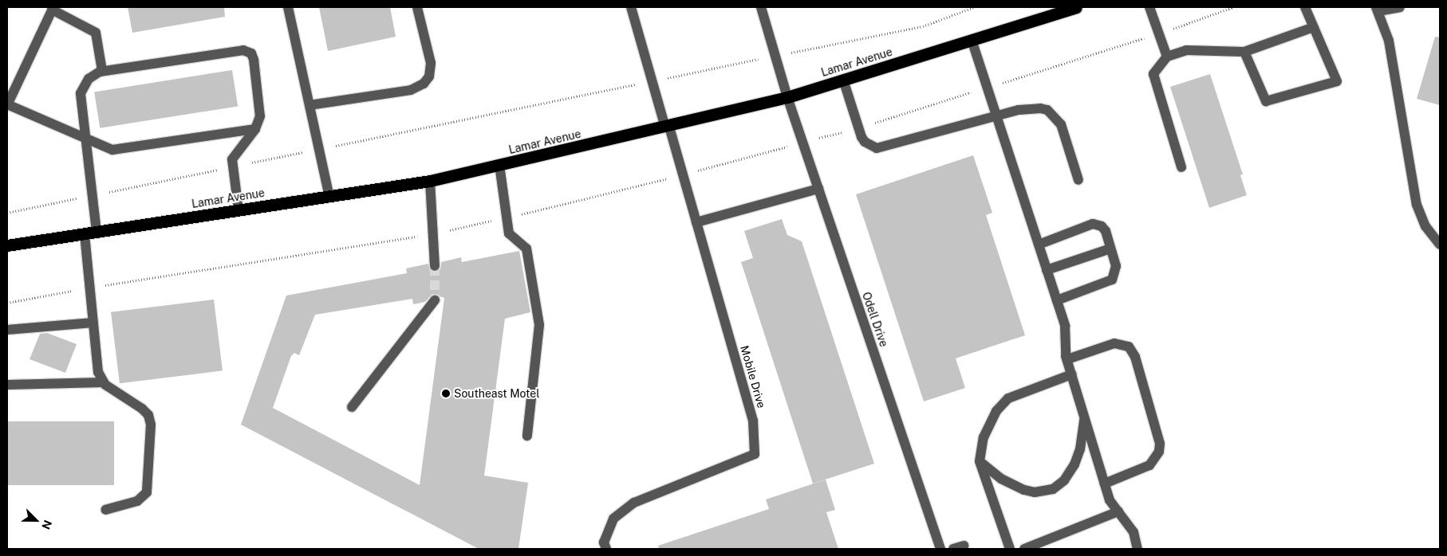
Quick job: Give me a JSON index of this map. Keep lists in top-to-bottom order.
{
  "streets": {
    "highway": ["Lamar Avenue"],
    "street": ["Odell Drive", "Mobile Drive"]
  },
  "crossings": [
    ["Lamar Avenue", "Odell Drive"],
    ["Lamar Avenue", "Mobile Drive"]
  ],
  "places": ["Southeast Motel"],
  "north": "bottom right"
}
